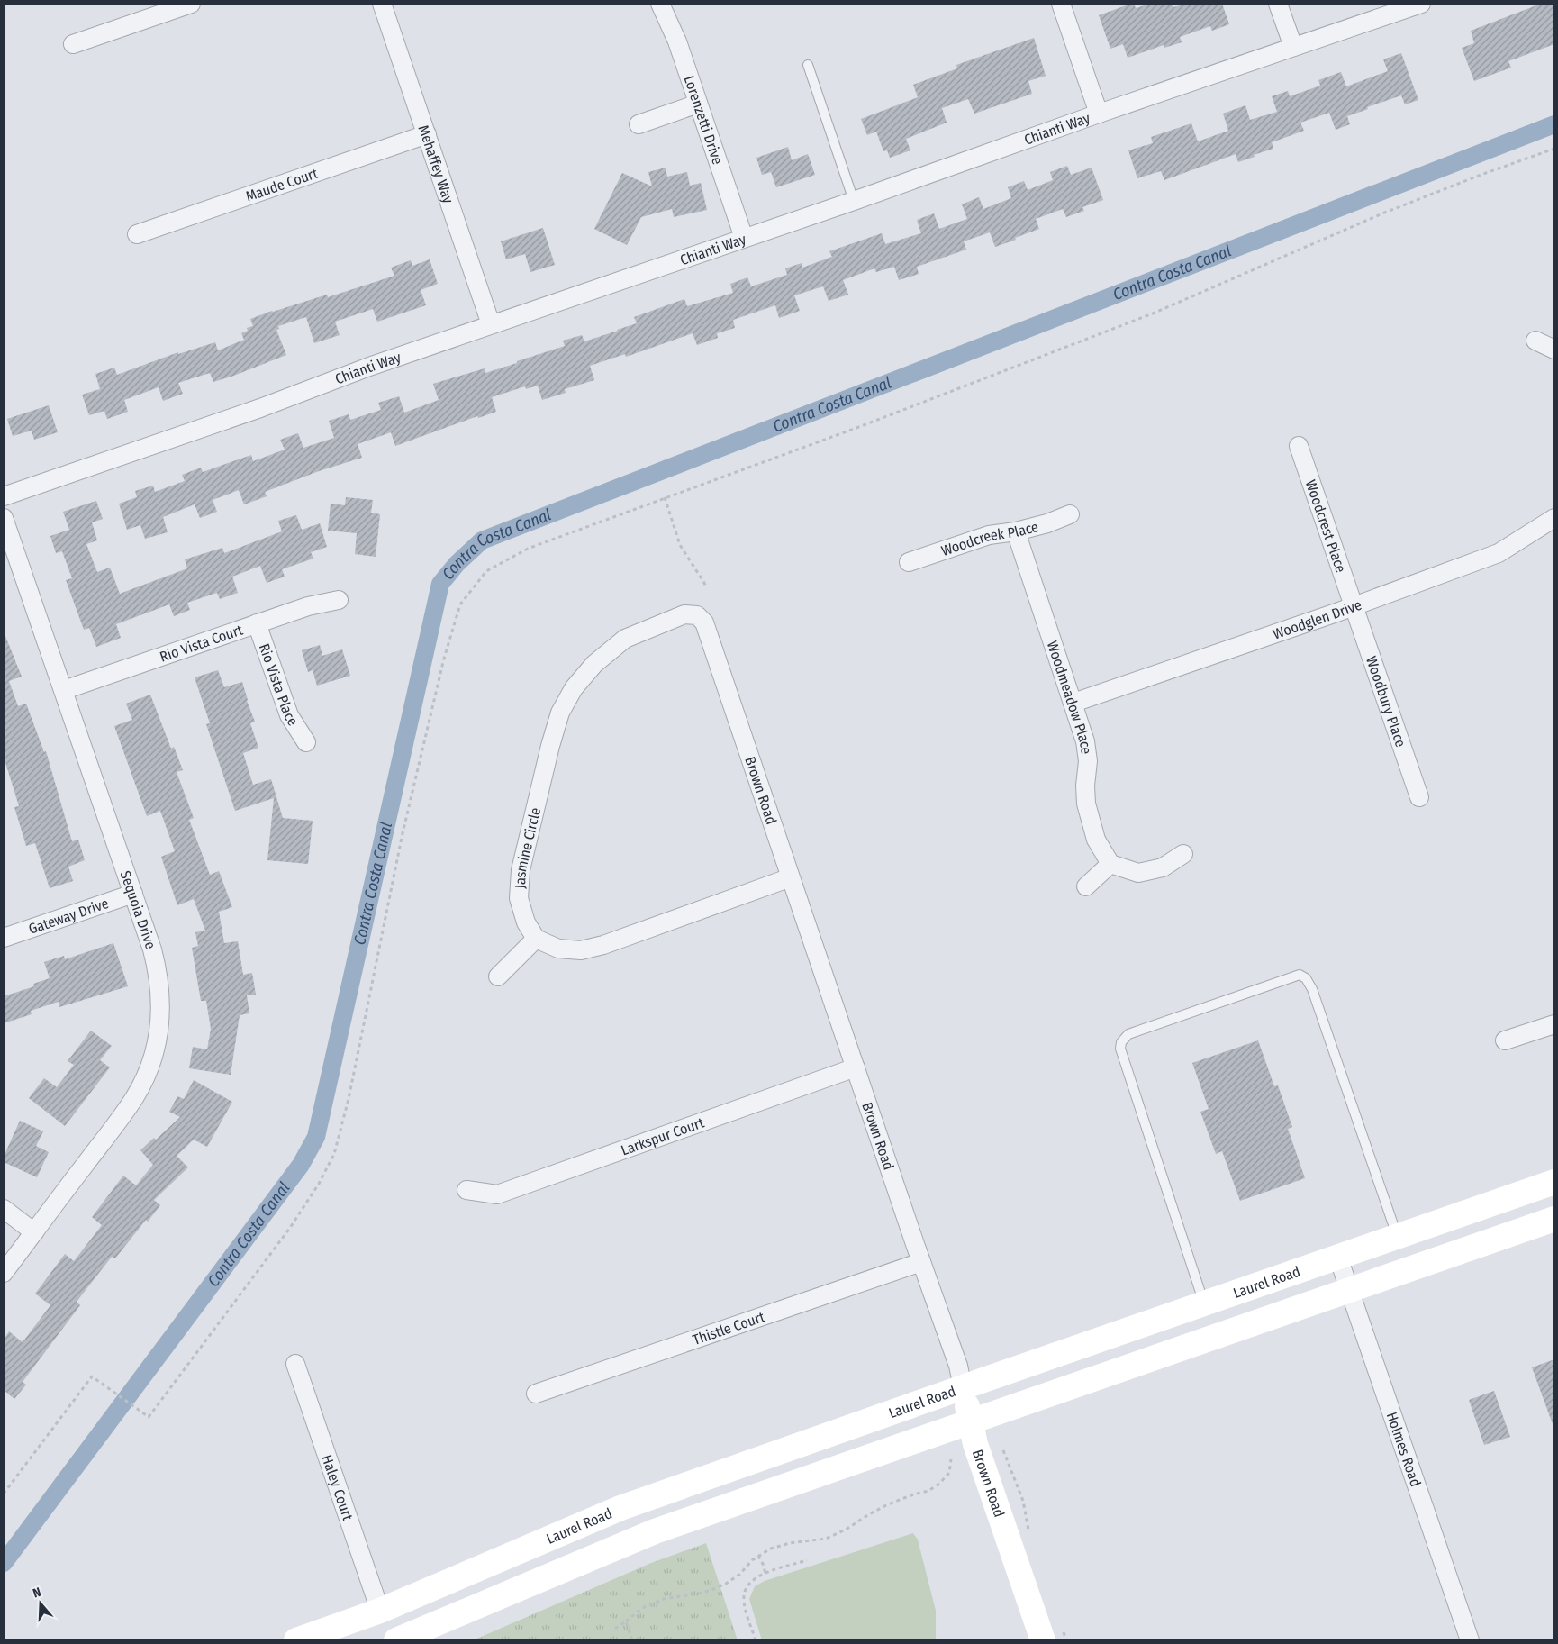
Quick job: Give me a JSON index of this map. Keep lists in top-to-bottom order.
{
  "streets": {
    "main road": ["Brown Road", "Laurel Road"],
    "street": [
      "Lorenzetti Drive",
      "Chianti Way",
      "Mehaffey Way",
      "Maude Court",
      "Woodcrest Place",
      "Woodcreek Place",
      "Woodglen Drive",
      "Rio Vista Court",
      "Rio Vista Place",
      "Woodmeadow Place",
      "Woodbury Place",
      "Jasmine Circle",
      "Sequoia Drive",
      "Gateway Drive",
      "Larkspur Court",
      "Thistle Court",
      "Holmes Road",
      "Haley Court"
    ]
  },
  "crossings": [
    ["Lorenzetti Drive", "Chianti Way"],
    ["Chianti Way", "Mehaffey Way"],
    ["Mehaffey Way", "Maude Court"],
    ["Woodcrest Place", "Woodglen Drive"],
    ["Woodcrest Place", "Woodbury Place"],
    ["Woodcreek Place", "Woodmeadow Place"],
    ["Woodglen Drive", "Woodmeadow Place"],
    ["Woodglen Drive", "Woodbury Place"],
    ["Rio Vista Court", "Rio Vista Place"],
    ["Rio Vista Court", "Sequoia Drive"],
    ["Brown Road", "Jasmine Circle"],
    ["Brown Road", "Larkspur Court"],
    ["Brown Road", "Laurel Road"],
    ["Brown Road", "Thistle Court"],
    ["Sequoia Drive", "Gateway Drive"],
    ["Laurel Road", "Holmes Road"],
    ["Laurel Road", "Haley Court"]
  ],
  "water": ["Contra Costa Canal"],
  "north": "top"
}
